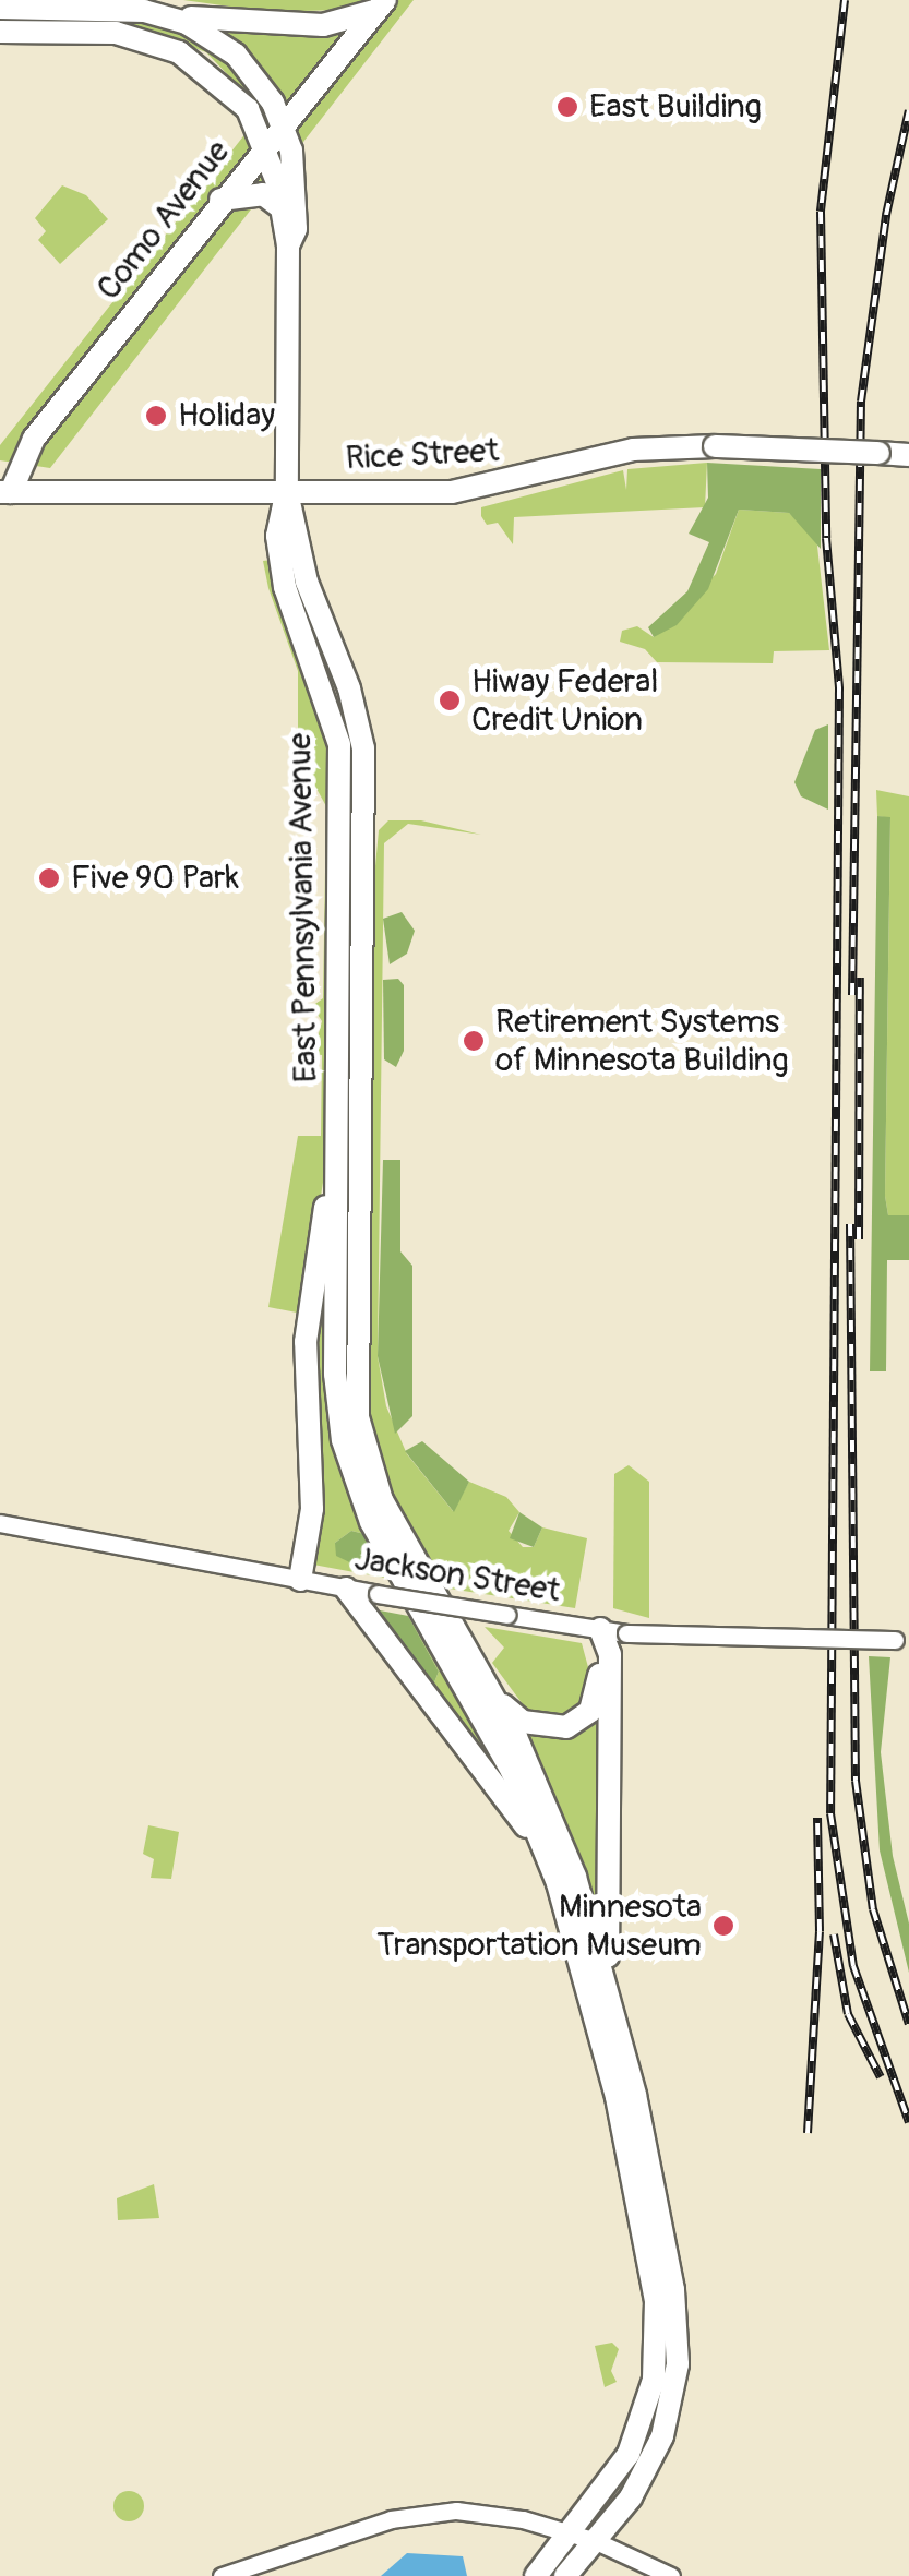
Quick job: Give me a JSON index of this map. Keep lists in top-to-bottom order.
{
  "streets": {
    "main road": ["Como Avenue", "Rice Street", "East Pennsylvania Avenue"],
    "street": ["Jackson Street"]
  },
  "crossings": [
    ["Como Avenue", "Rice Street"],
    ["Rice Street", "East Pennsylvania Avenue"]
  ],
  "places": [
    "East Building",
    "Holiday",
    "Hiway Federal Credit Union",
    "Five 90 Park",
    "Retirement Systems of Minnesota Building",
    "Minnesota Transportation Museum"
  ]
}
